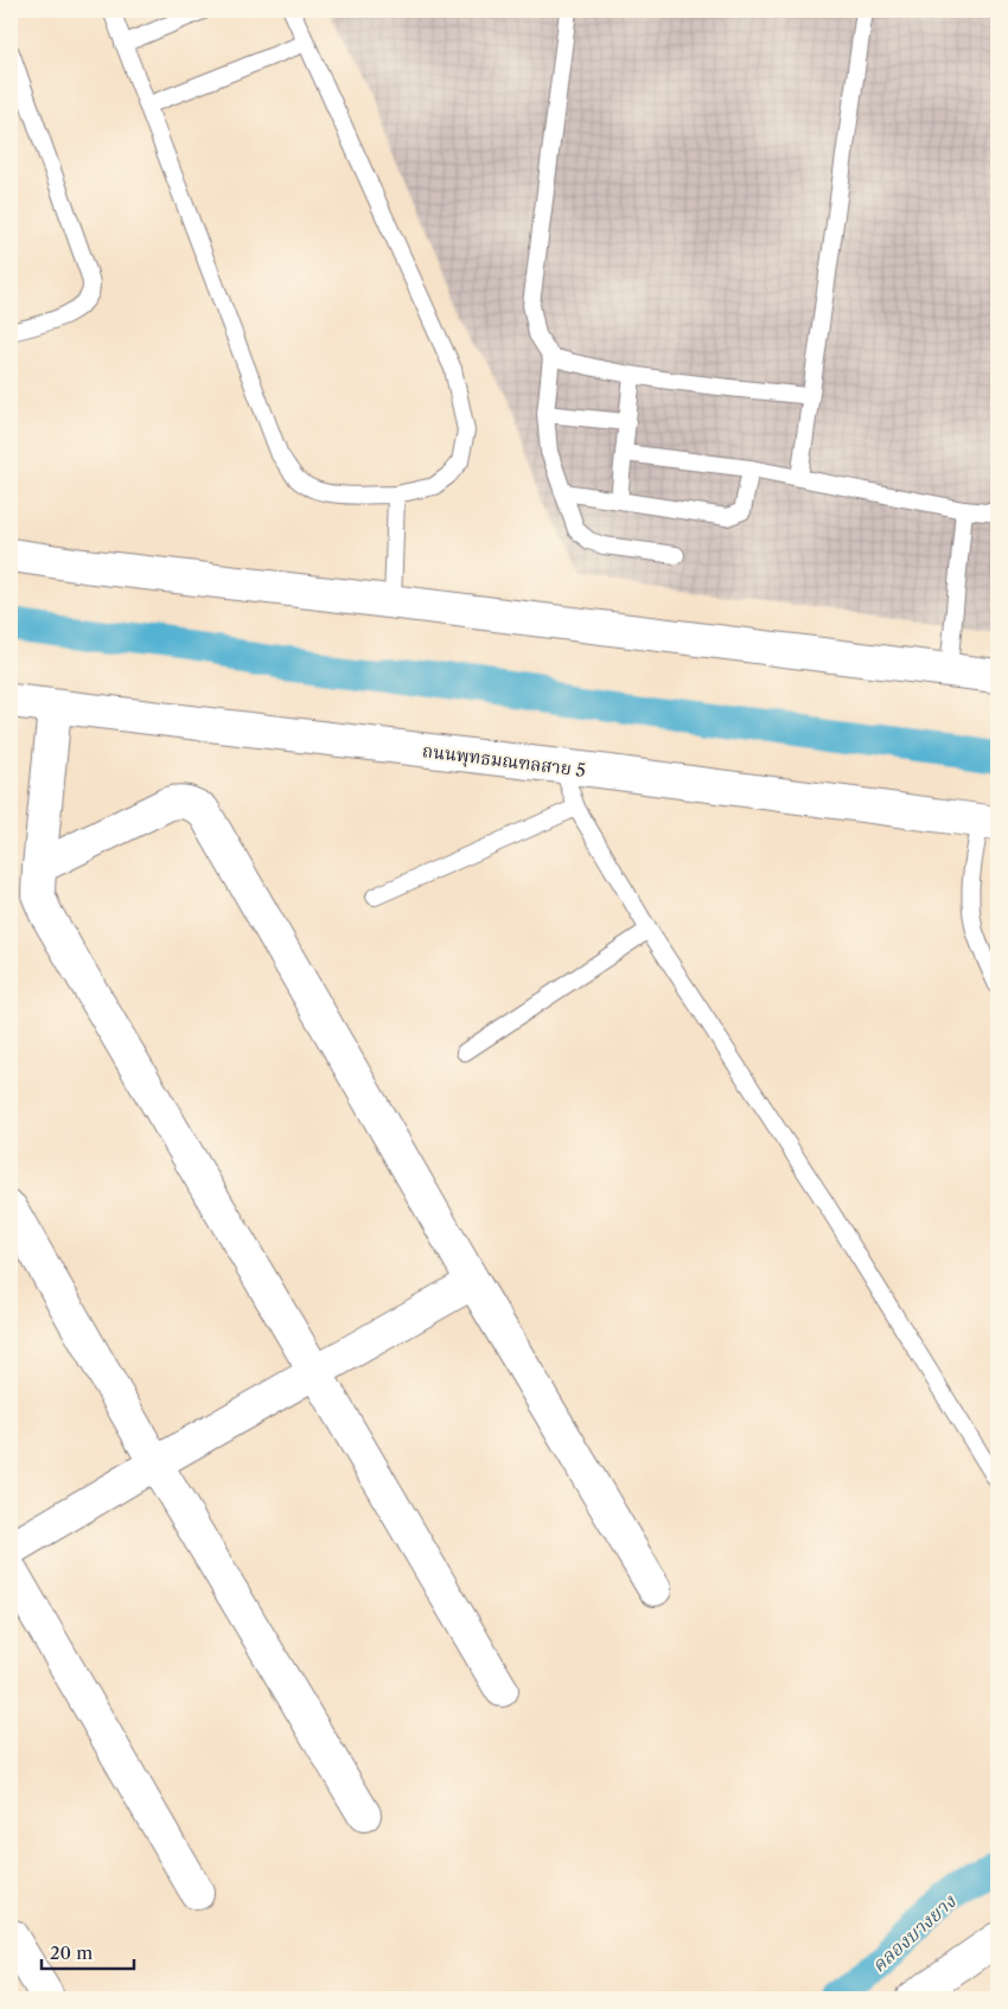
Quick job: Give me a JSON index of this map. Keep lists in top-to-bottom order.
{
  "streets": {
    "street": ["ถนนพุทธมณฑลสาย 5"]
  },
  "water": ["คลองบางยาง"],
  "scale_bar": "20 m"
}
